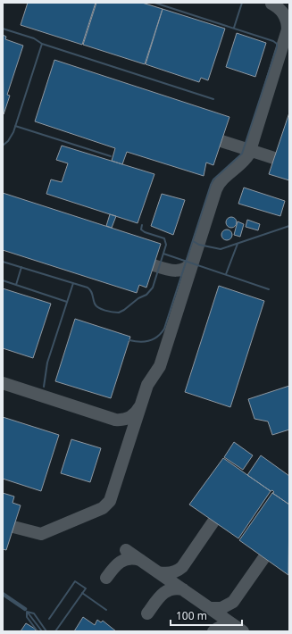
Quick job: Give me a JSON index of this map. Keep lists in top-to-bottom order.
{
  "scale_bar": "100 m"
}
